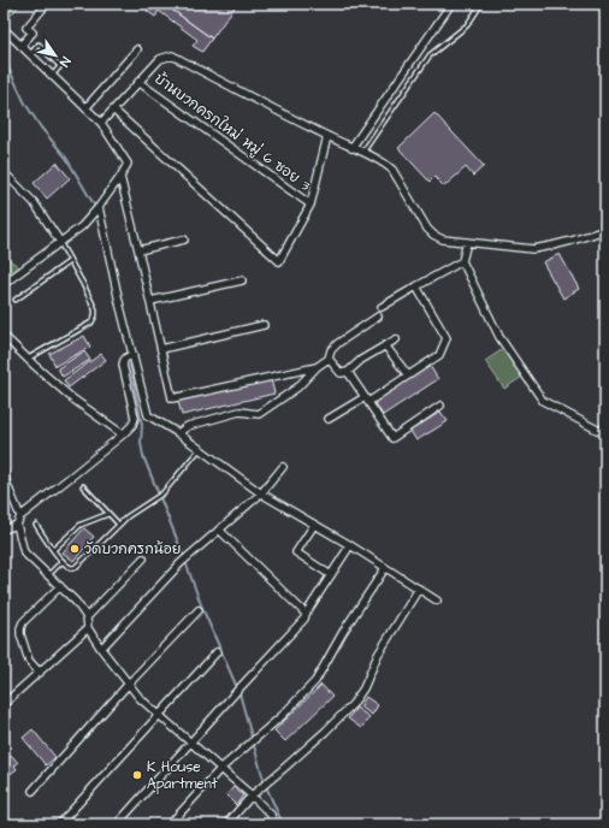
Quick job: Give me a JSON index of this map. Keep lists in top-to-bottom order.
{
  "streets": {
    "street": ["บ้านบวกครกใหม่ หมู่ 6 ซอย 3"]
  },
  "places": ["วัดบวกครกน้อย", "K House Apartment"],
  "north": "bottom right"
}
